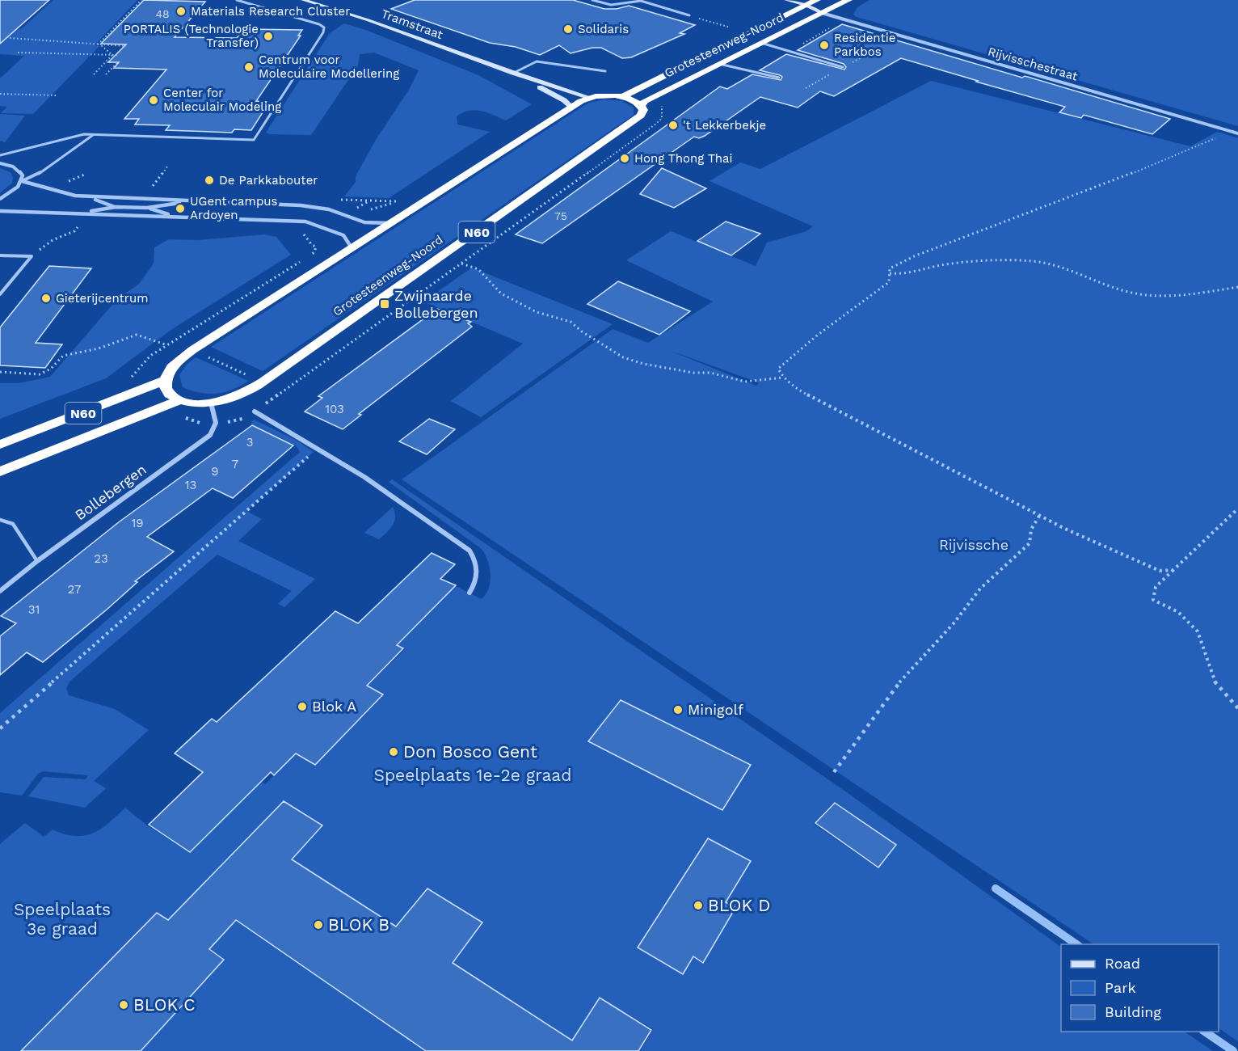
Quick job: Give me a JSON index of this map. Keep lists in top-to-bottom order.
{
  "streets": {
    "highway": ["Grotesteenweg-Noord", "N60"],
    "main road": ["Tramstraat"],
    "street": ["Rijvisschestraat", "Bollebergen"]
  },
  "crossings": [
    ["Tramstraat", "Grotesteenweg-Noord"],
    ["Grotesteenweg-Noord", "Rijvisschestraat"],
    ["Grotesteenweg-Noord", "N60"],
    ["Grotesteenweg-Noord", "Bollebergen"],
    ["Rijvisschestraat", "N60"]
  ],
  "parks": ["Rijvissche", "Speelplaats 1e-2e graad", "Speelplaats 3e graad"],
  "places": {
    "other": [
      "Materials Research Cluster",
      "Solidaris",
      "PORTALIS (Technologie Transfer)",
      "Residentie Parkbos",
      "Centrum voor Moleculaire Modellering",
      "Center for Moleculair Modeling",
      "'t Lekkerbekje",
      "Hong Thong Thai",
      "De Parkkabouter",
      "UGent campus Ardoyen",
      "Gieterijcentrum",
      "Blok A",
      "Minigolf",
      "Don Bosco Gent",
      "BLOK D",
      "BLOK B",
      "BLOK C"
    ],
    "transit": ["Zwijnaarde Bollebergen"]
  },
  "house_numbers": [
    "48",
    "75",
    "103",
    "3",
    "7",
    "9",
    "13",
    "19",
    "23",
    "27",
    "31"
  ],
  "legend": ["Road", "Park", "Building"]
}
